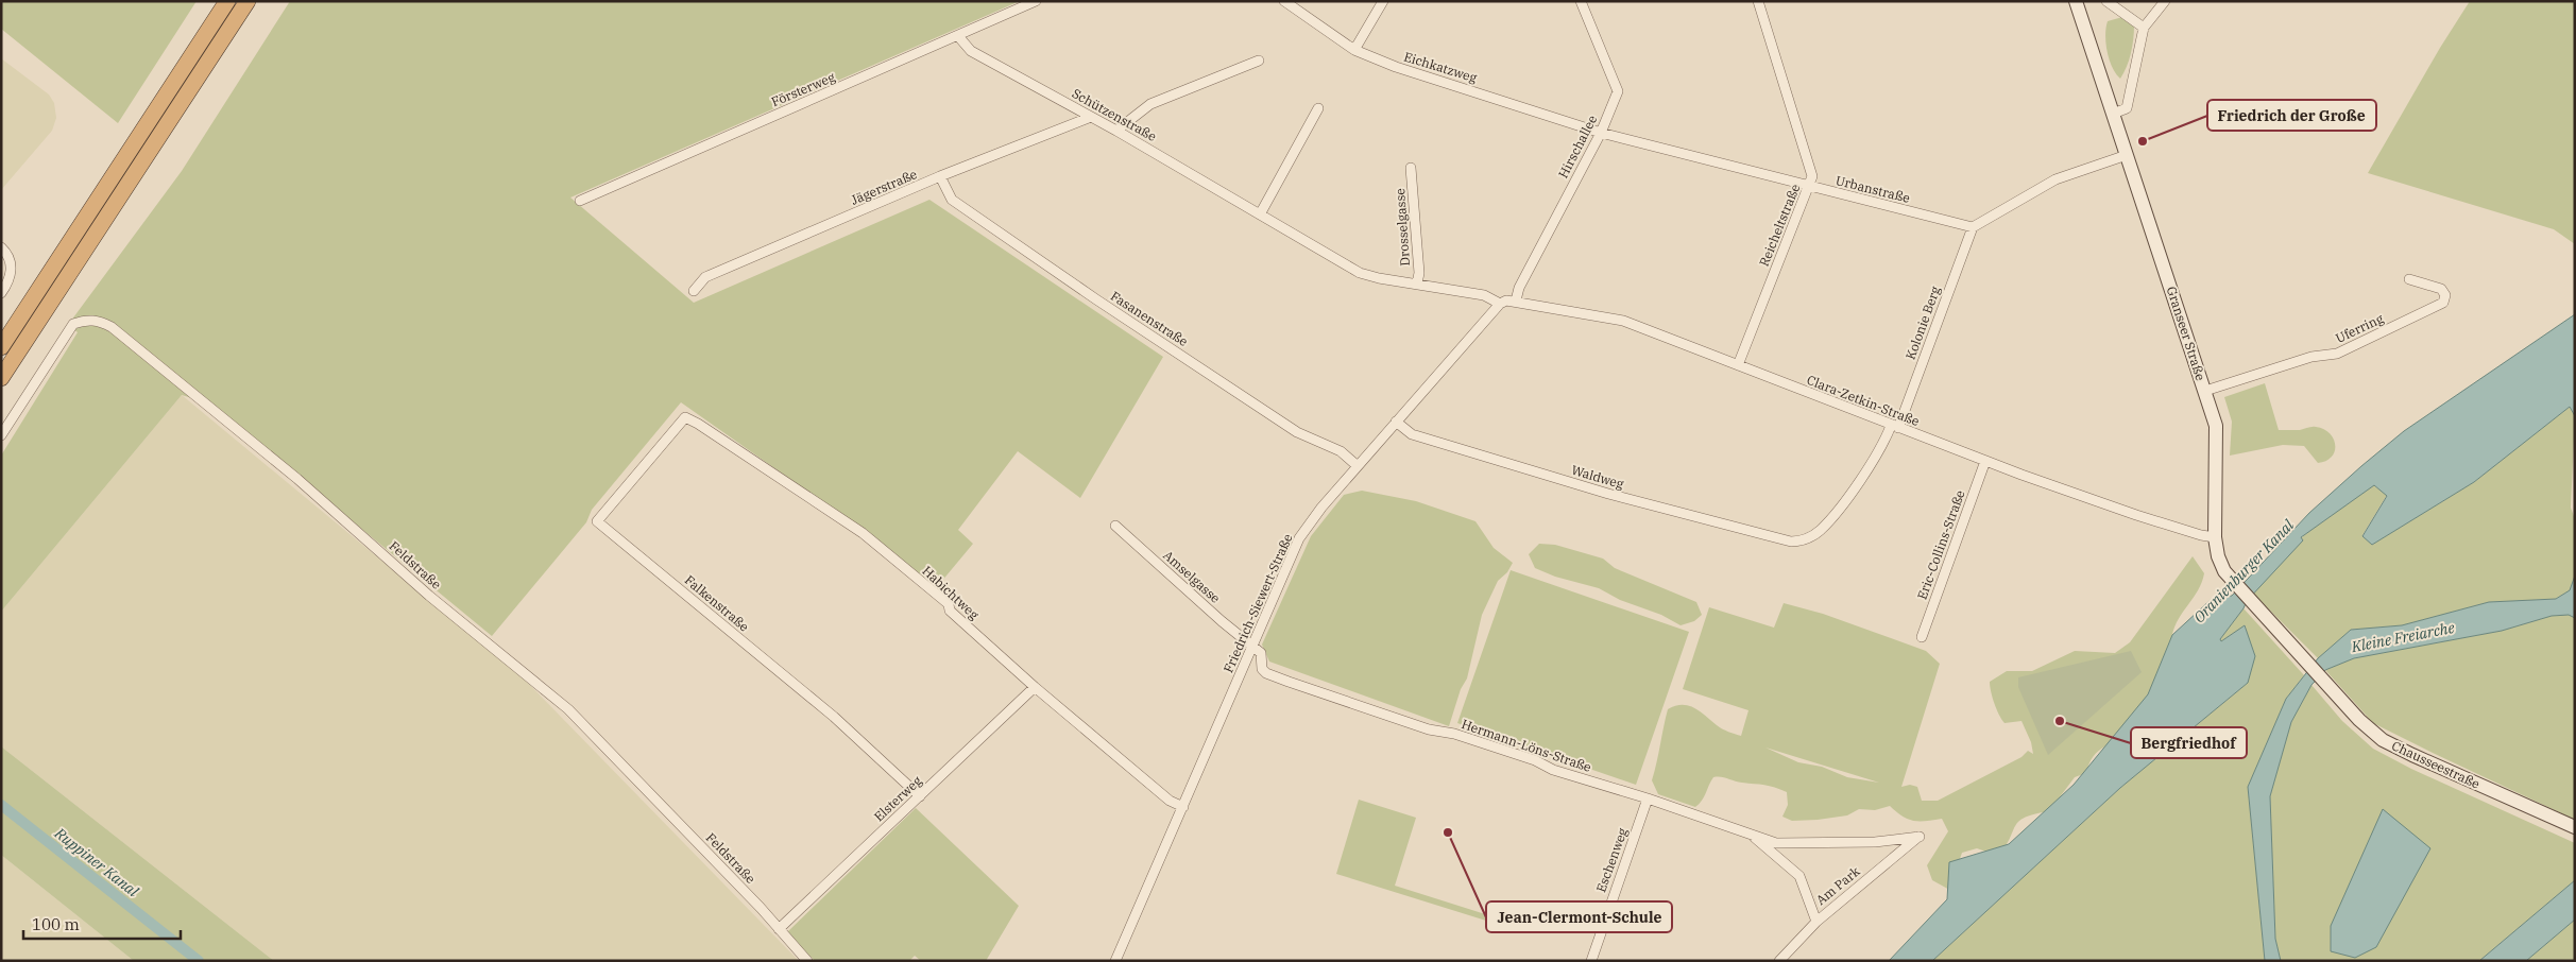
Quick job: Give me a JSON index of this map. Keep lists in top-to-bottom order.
{
  "streets": {
    "main road": ["Granseer Straße", "Chausseestraße"],
    "street": [
      "Eichkatzweg",
      "Försterweg",
      "Schützenstraße",
      "Hirschallee",
      "Jägerstraße",
      "Urbanstraße",
      "Reicheltstraße",
      "Drosselgasse",
      "Fasanenstraße",
      "Kolonie Berg",
      "Uferring",
      "Clara-Zetkin-Straße",
      "Waldweg",
      "Eric-Collins-Straße",
      "Feldstraße",
      "Amselgasse",
      "Habichtweg",
      "Falkenstraße",
      "Friedrich-Siewert-Straße",
      "Hermann-Löns-Straße",
      "Elsterweg",
      "Eschenweg",
      "Am Park"
    ]
  },
  "crossings": [
    ["Eichkatzweg", "Hirschallee"],
    ["Eichkatzweg", "Urbanstraße"],
    ["Försterweg", "Schützenstraße"],
    ["Schützenstraße", "Jägerstraße"],
    ["Schützenstraße", "Drosselgasse"],
    ["Schützenstraße", "Clara-Zetkin-Straße"],
    ["Schützenstraße", "Friedrich-Siewert-Straße"],
    ["Hirschallee", "Urbanstraße"],
    ["Hirschallee", "Clara-Zetkin-Straße"],
    ["Jägerstraße", "Fasanenstraße"],
    ["Urbanstraße", "Reicheltstraße"],
    ["Urbanstraße", "Kolonie Berg"],
    ["Reicheltstraße", "Clara-Zetkin-Straße"],
    ["Fasanenstraße", "Friedrich-Siewert-Straße"],
    ["Kolonie Berg", "Clara-Zetkin-Straße"],
    ["Kolonie Berg", "Waldweg"],
    ["Uferring", "Granseer Straße"],
    ["Granseer Straße", "Clara-Zetkin-Straße"],
    ["Granseer Straße", "Chausseestraße"],
    ["Clara-Zetkin-Straße", "Eric-Collins-Straße"],
    ["Clara-Zetkin-Straße", "Friedrich-Siewert-Straße"],
    ["Waldweg", "Friedrich-Siewert-Straße"],
    ["Feldstraße", "Elsterweg"],
    ["Amselgasse", "Friedrich-Siewert-Straße"],
    ["Amselgasse", "Hermann-Löns-Straße"],
    ["Habichtweg", "Falkenstraße"],
    ["Habichtweg", "Friedrich-Siewert-Straße"],
    ["Habichtweg", "Elsterweg"],
    ["Falkenstraße", "Elsterweg"],
    ["Friedrich-Siewert-Straße", "Hermann-Löns-Straße"],
    ["Hermann-Löns-Straße", "Eschenweg"],
    ["Hermann-Löns-Straße", "Am Park"]
  ],
  "water": ["Oranienburger Kanal", "Kleine Freiarche", "Ruppiner Kanal"],
  "places": ["Friedrich der Große", "Bergfriedhof", "Jean-Clermont-Schule"],
  "scale_bar": "100 m"
}
